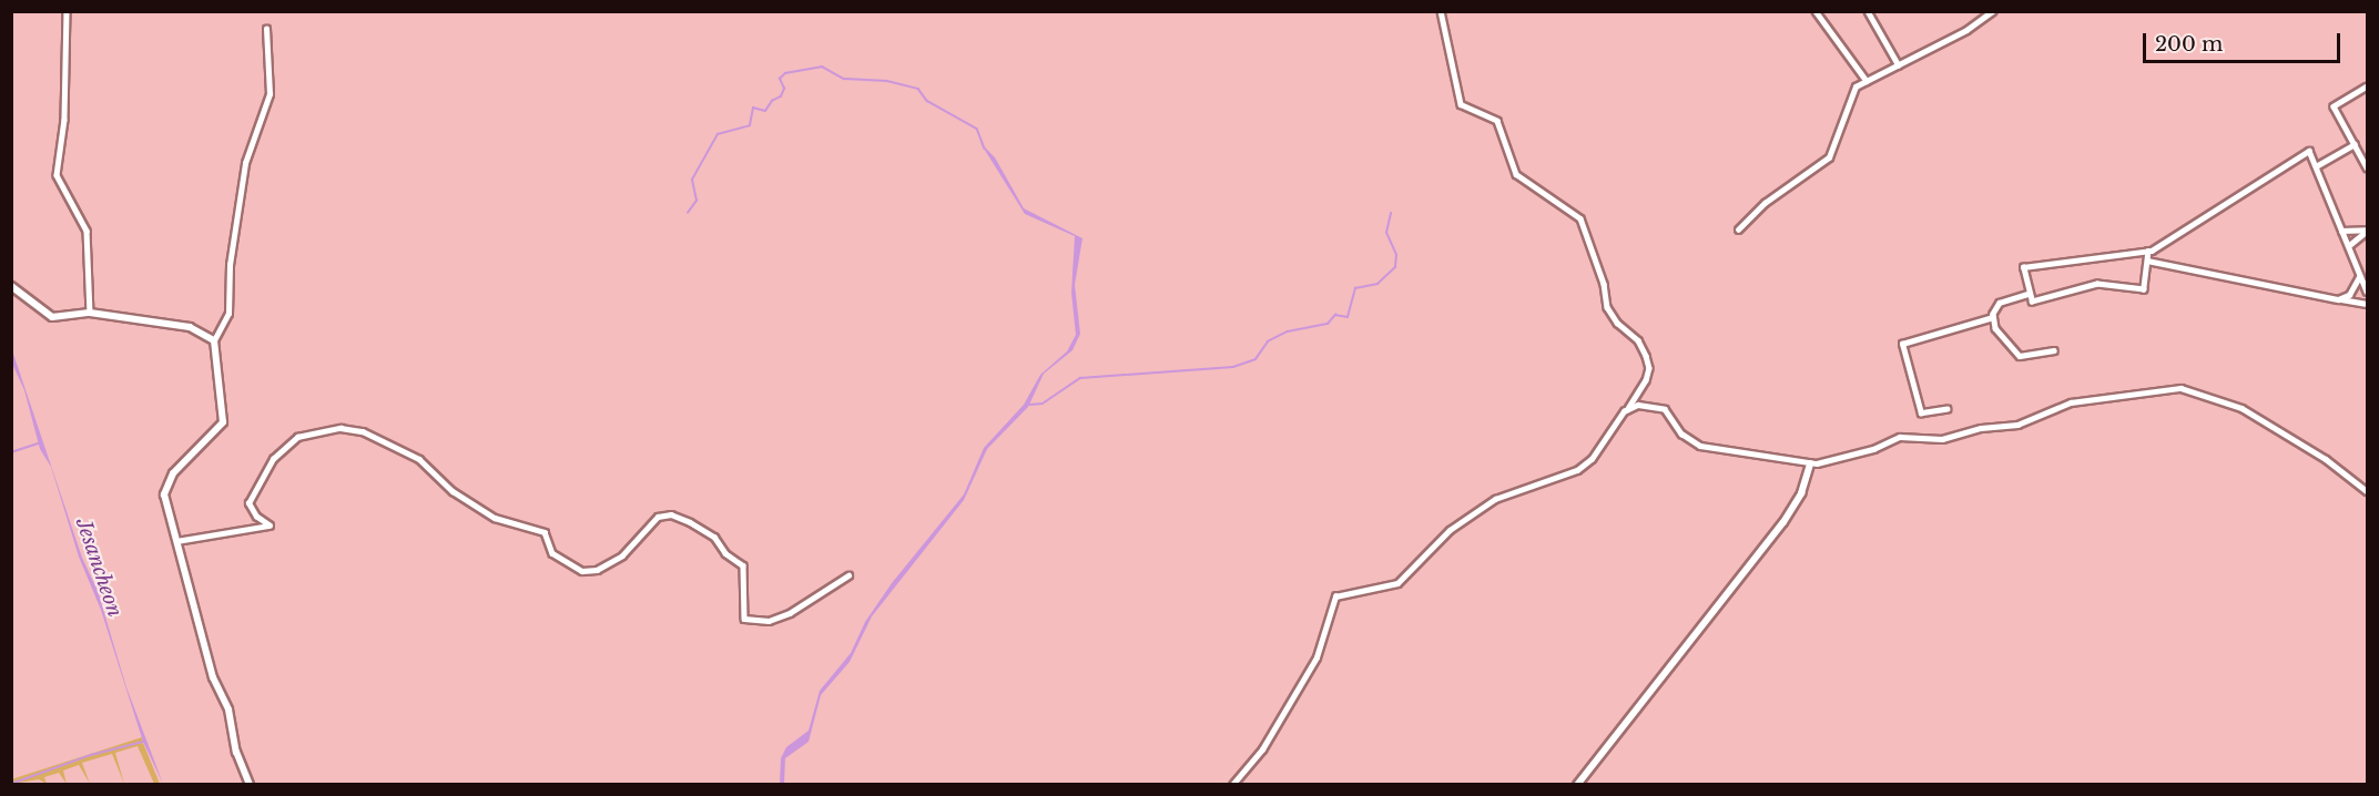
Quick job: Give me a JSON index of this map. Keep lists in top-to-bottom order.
{
  "water": ["Jesancheon"],
  "scale_bar": "200 m"
}
